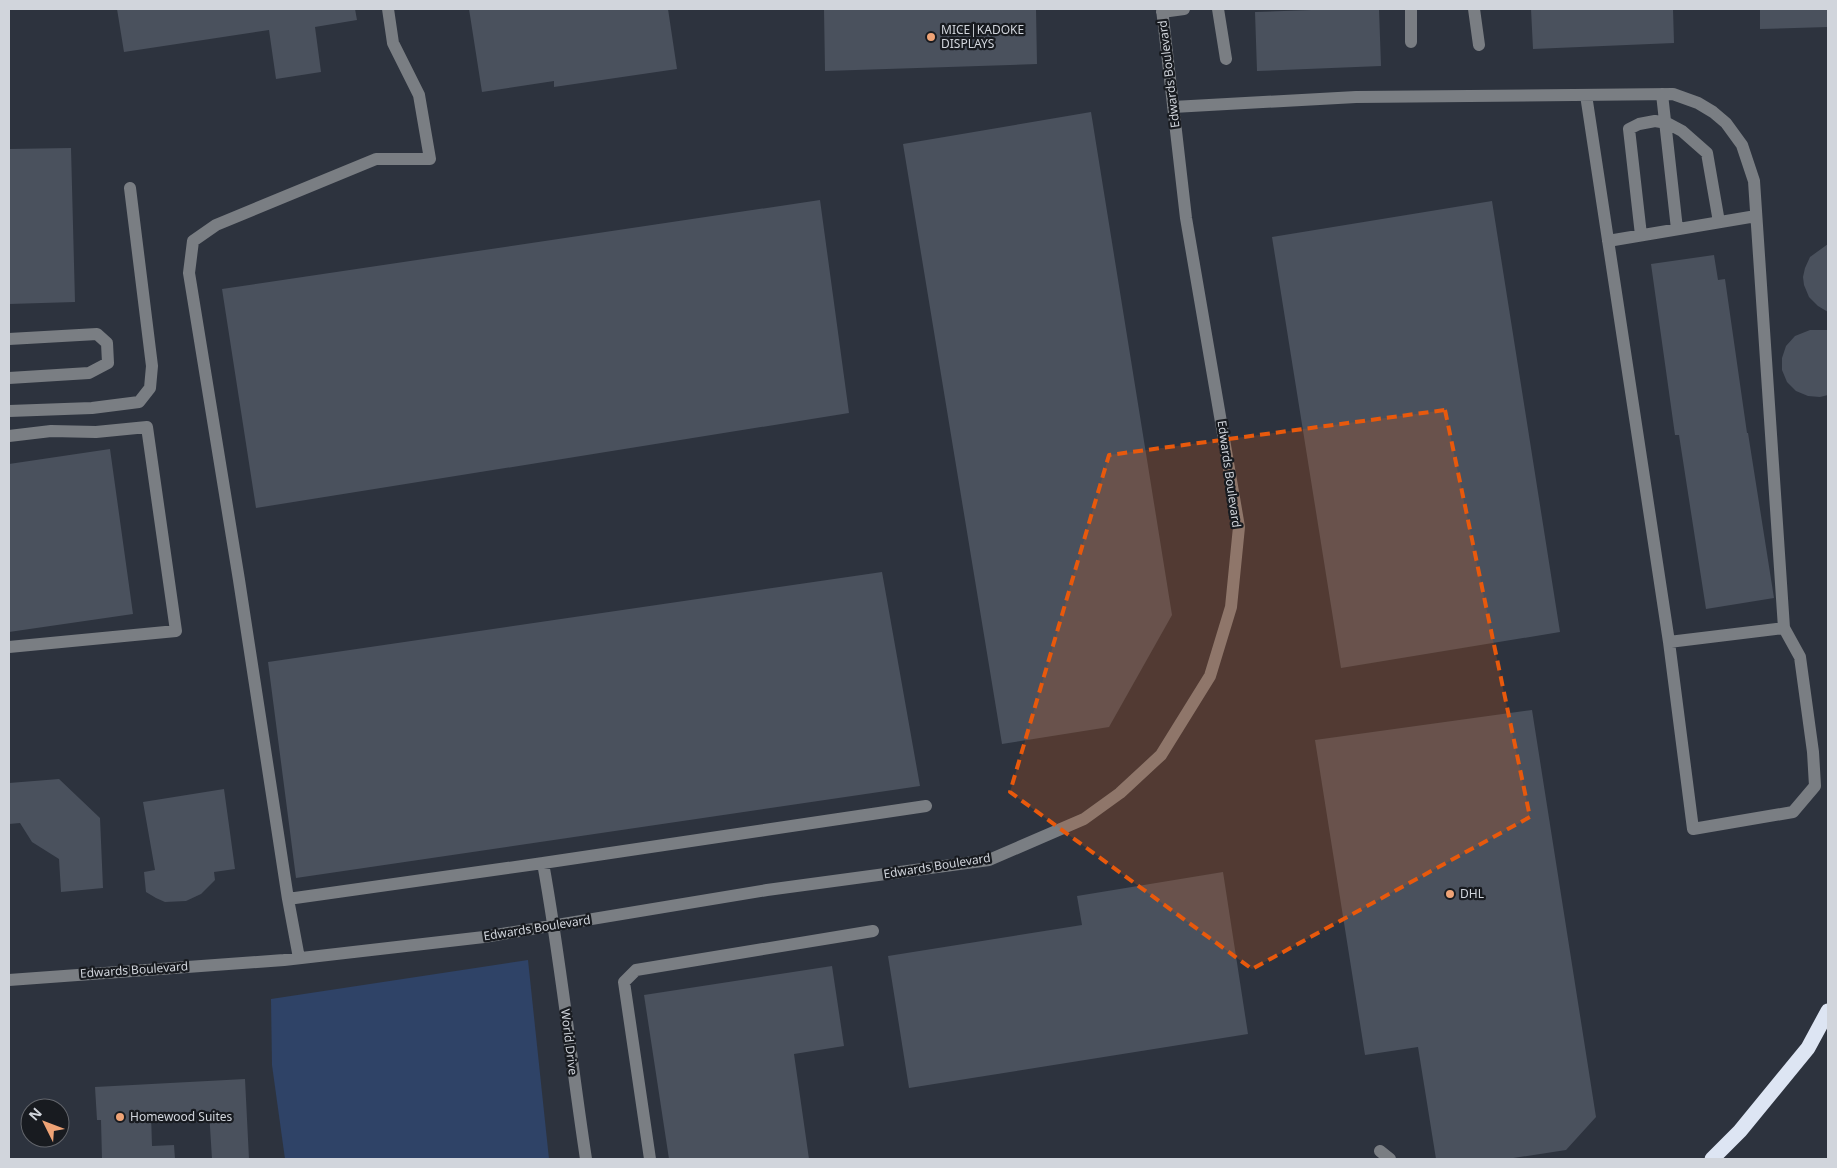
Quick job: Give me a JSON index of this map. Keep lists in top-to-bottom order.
{
  "streets": {
    "street": ["Edwards Boulevard", "World Drive"]
  },
  "crossings": [
    ["Edwards Boulevard", "World Drive"]
  ],
  "places": ["MICE|KADOKE DISPLAYS", "DHL", "Homewood Suites"],
  "north": "top left"
}
